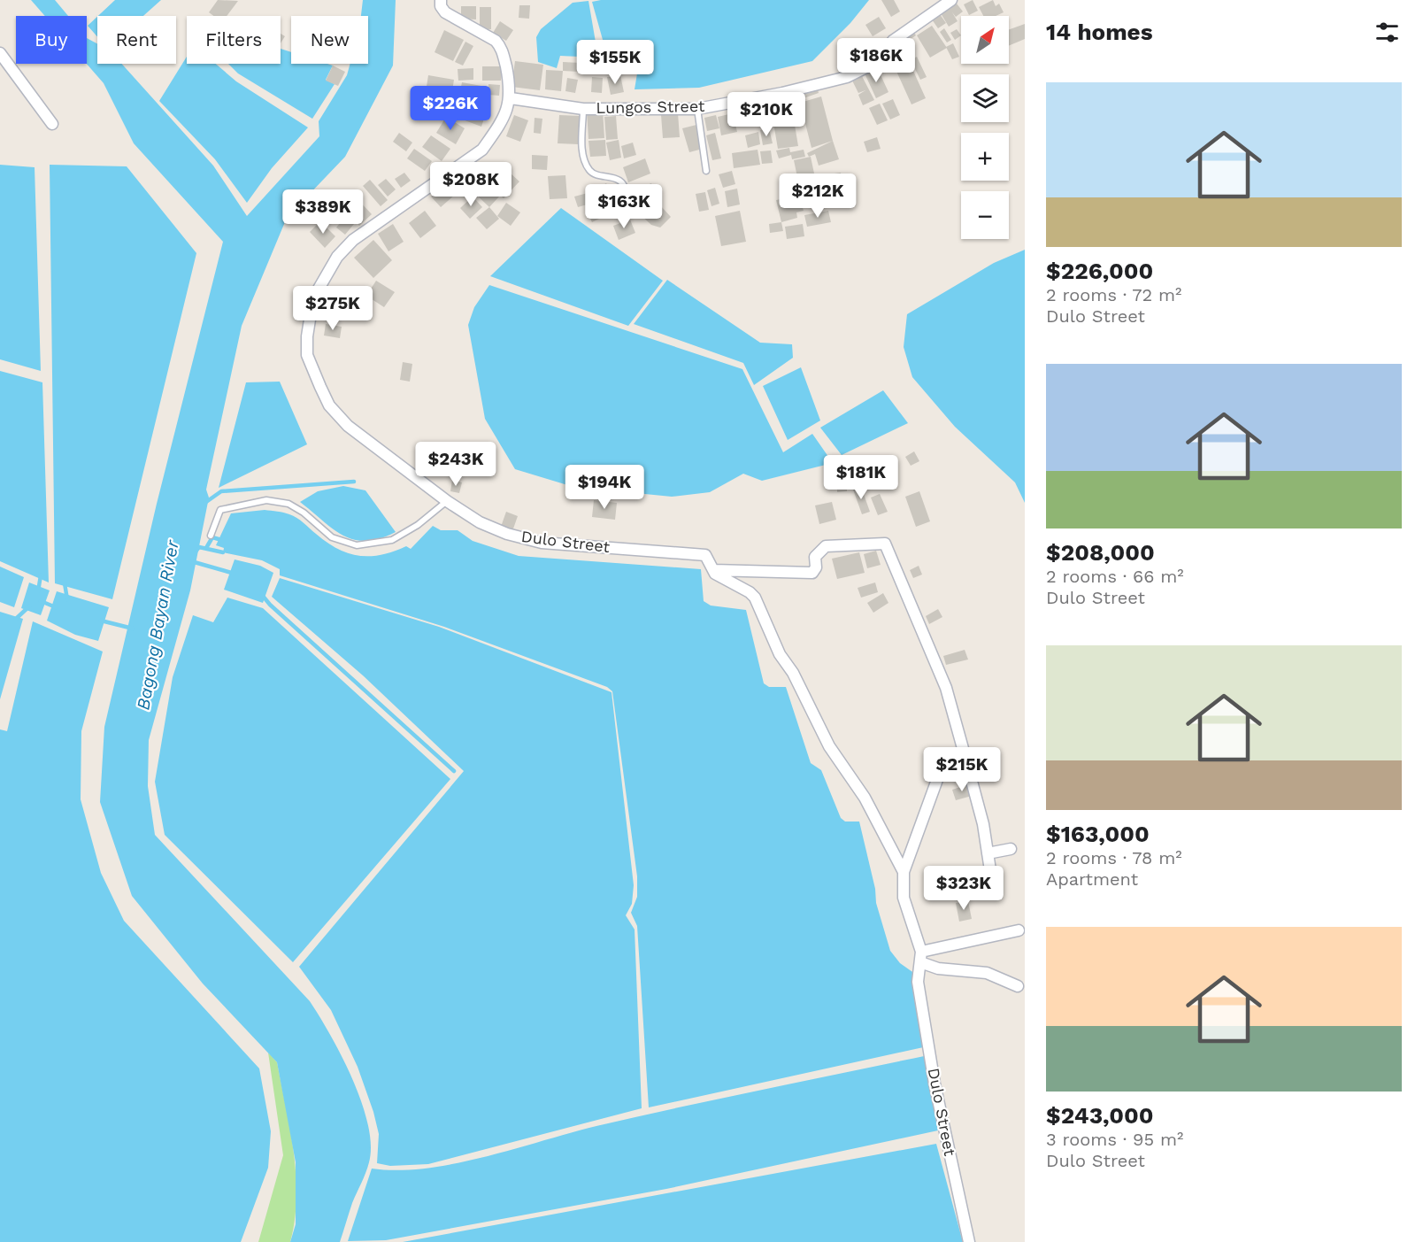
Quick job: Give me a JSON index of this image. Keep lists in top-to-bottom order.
{
  "streets": {
    "street": ["Lungos Street", "Dulo Street"]
  },
  "crossings": [
    ["Lungos Street", "Dulo Street"]
  ],
  "water": ["Bagong Bayan River"],
  "north": "top right",
  "page": {
    "heading": "14 homes",
    "map_buttons": ["+", "−"],
    "chip": [
      "Buy",
      "Rent",
      "Filters",
      "New"
    ],
    "price": [
      "$186K",
      "$155K",
      "$226K",
      "$210K",
      "$208K",
      "$212K",
      "$163K",
      "$389K",
      "$275K",
      "$243K",
      "$181K",
      "$194K",
      "$215K",
      "$323K"
    ],
    "list": [
      {
        "name": "$226,000",
        "note": "2 rooms · 72 m² · Dulo Street"
      },
      {
        "name": "$208,000",
        "note": "2 rooms · 66 m² · Dulo Street"
      },
      {
        "name": "$163,000",
        "note": "2 rooms · 78 m² · Apartment"
      },
      {
        "name": "$243,000",
        "note": "3 rooms · 95 m² · Dulo Street"
      }
    ]
  }
}
